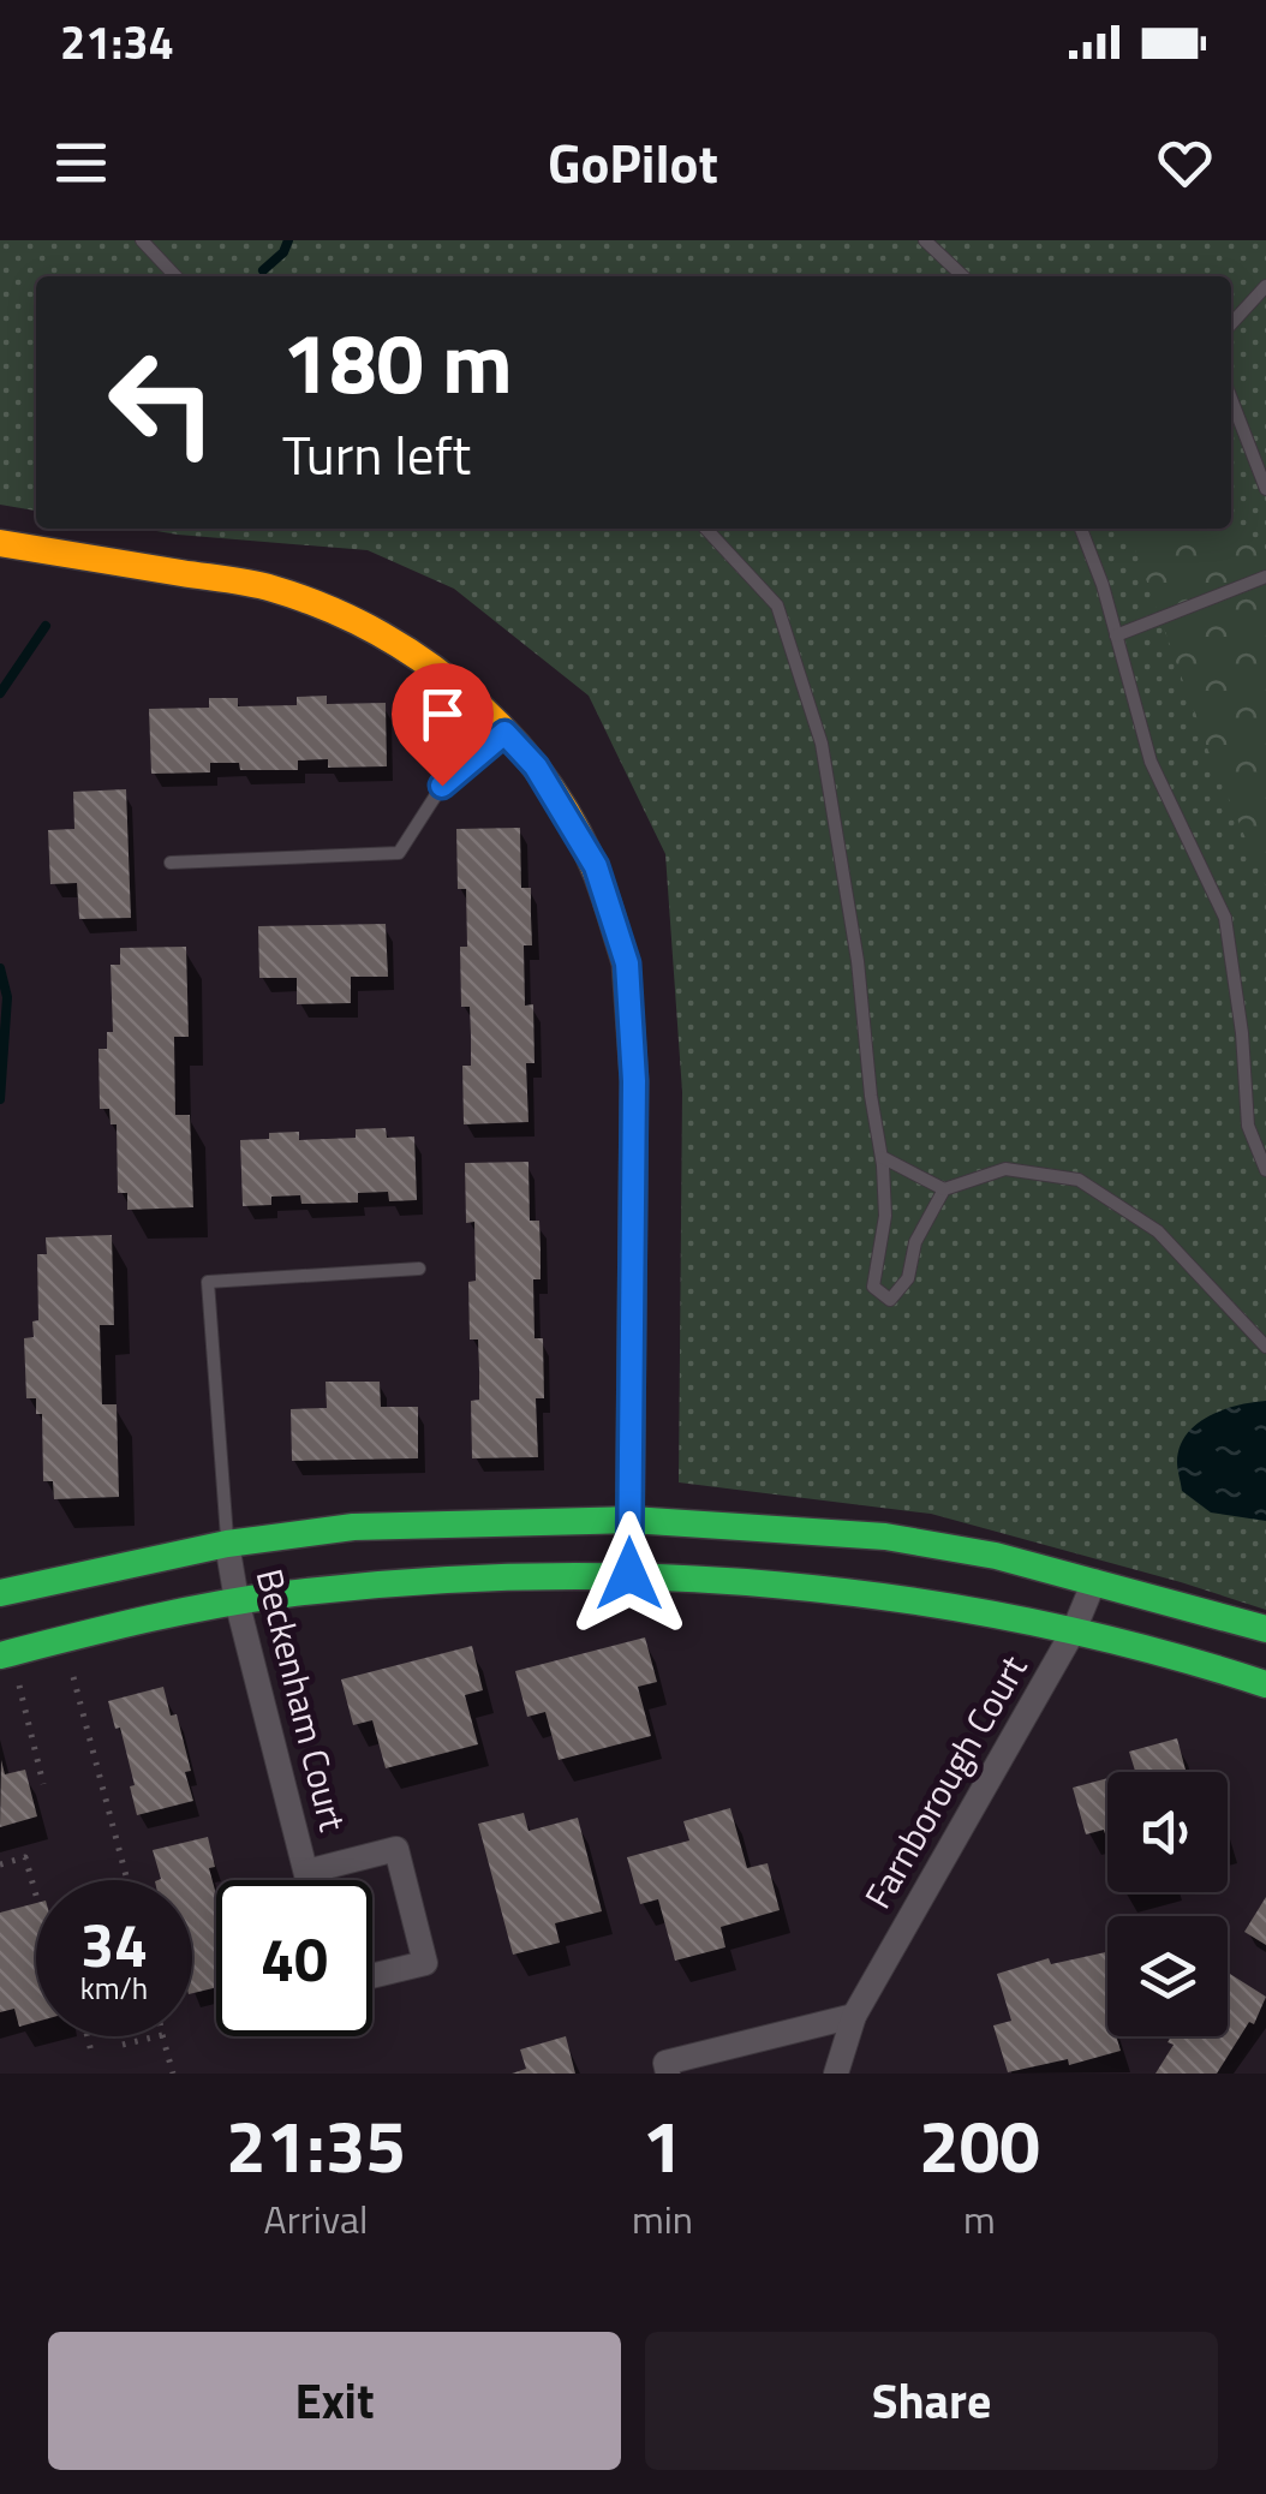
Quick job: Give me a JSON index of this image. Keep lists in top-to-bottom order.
{
  "streets": {
    "street": ["Beckenham Court", "Farnborough Court"]
  },
  "page": {
    "status": "21:34",
    "header": "GoPilot",
    "turn": ["180 m", "Turn left"],
    "speed": "34 km/h",
    "limit": "40",
    "eta": [
      "21:35",
      "Arrival",
      "1",
      "min",
      "200",
      "m"
    ],
    "buttons": ["Exit", "Share"]
  }
}
